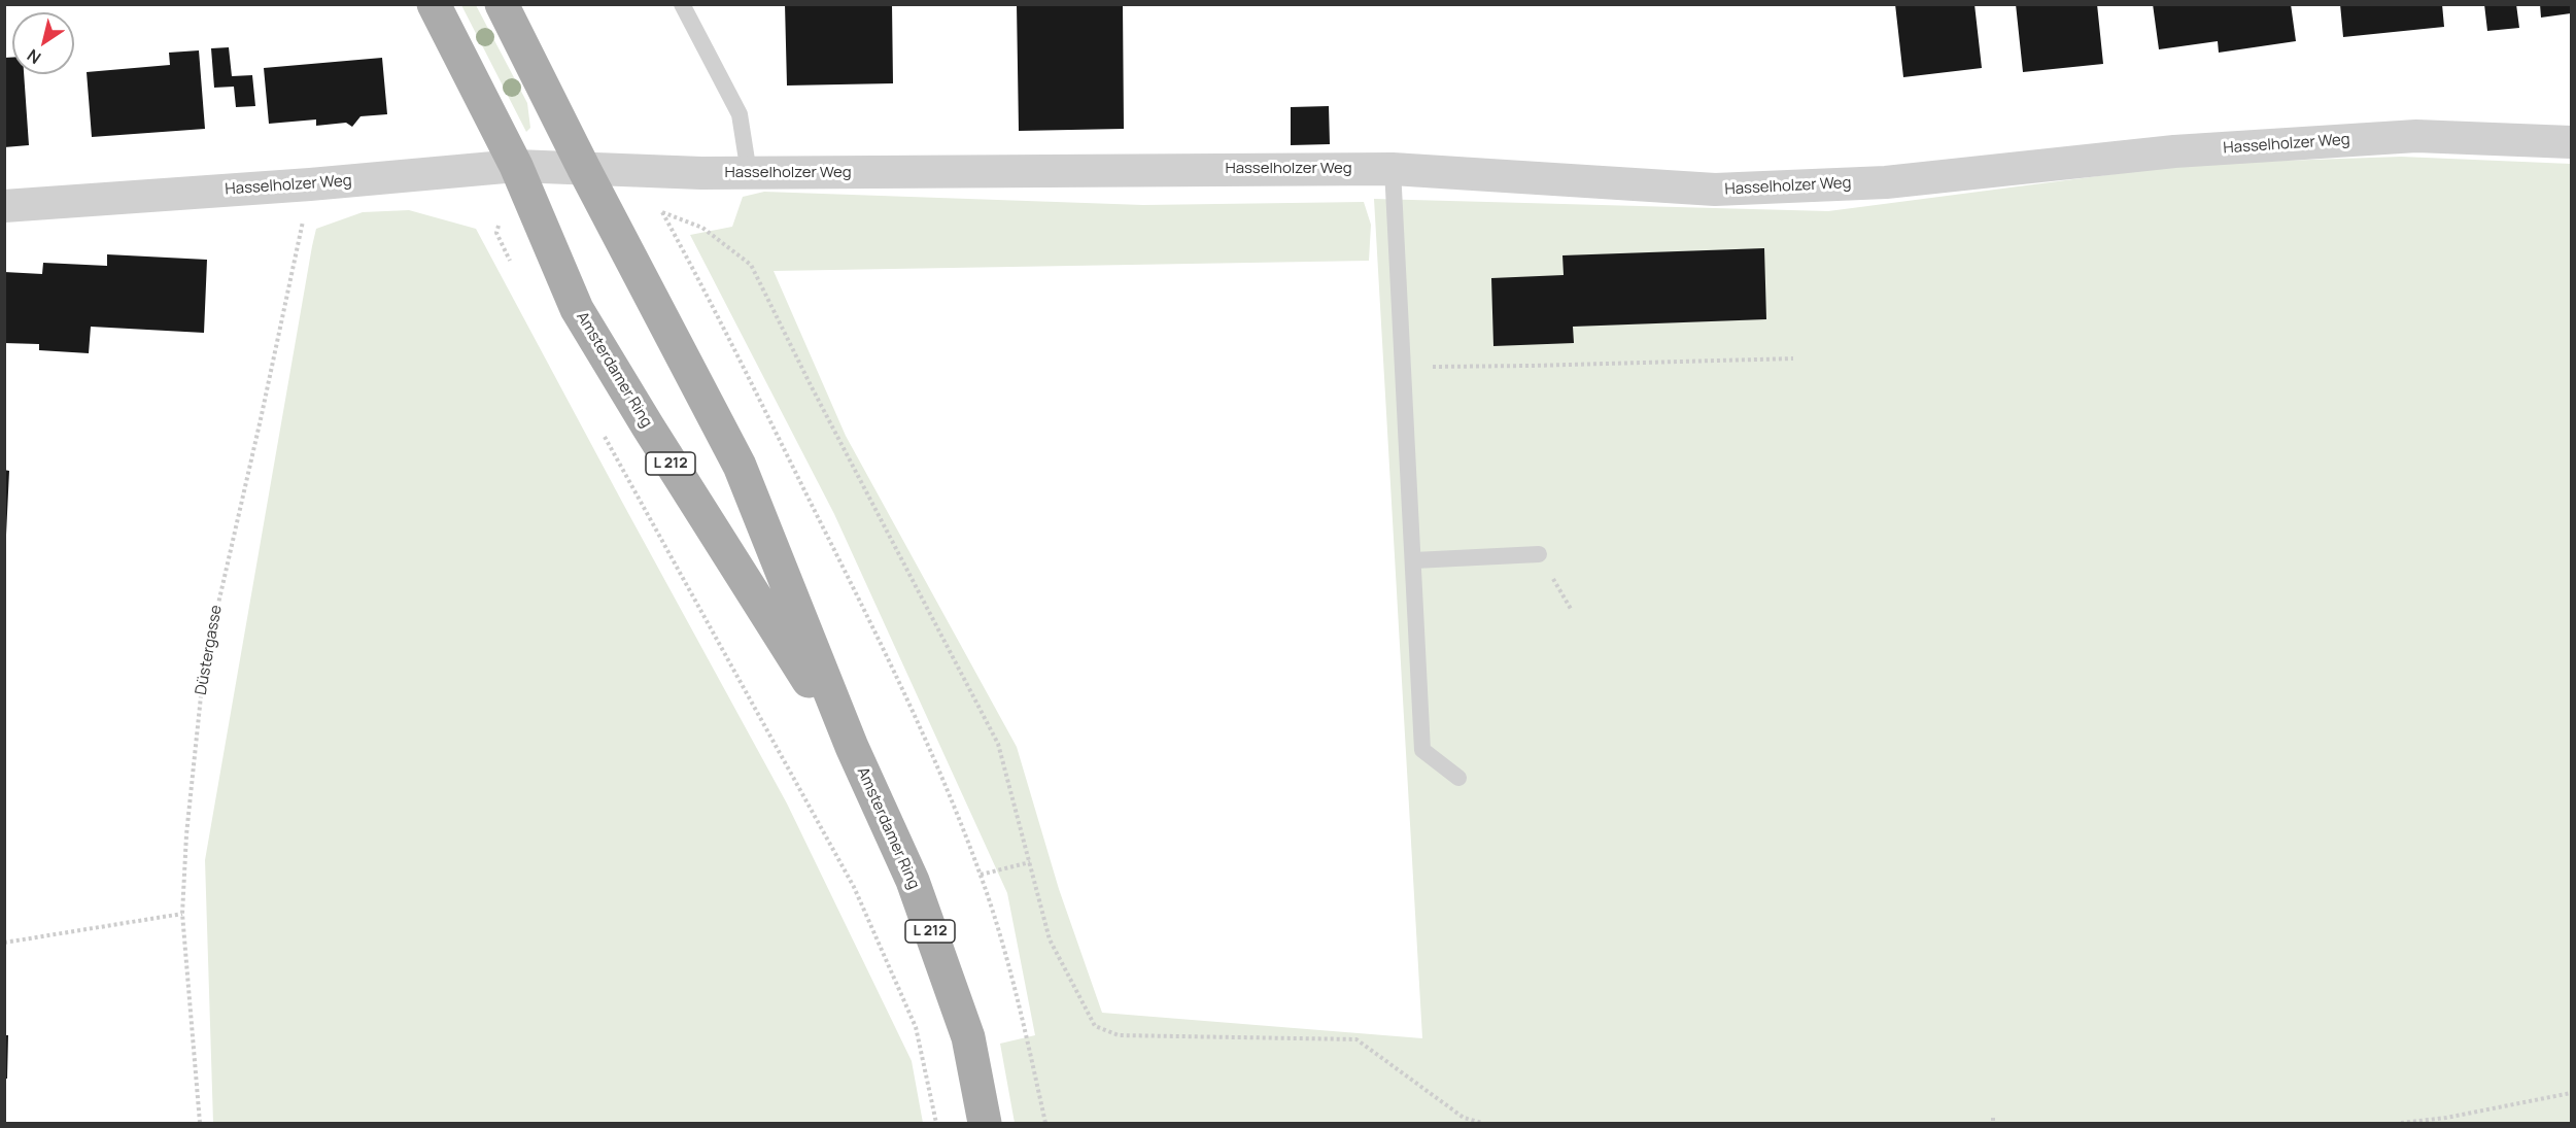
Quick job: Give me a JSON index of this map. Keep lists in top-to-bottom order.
{
  "streets": {
    "main road": ["Amsterdamer Ring", "L 212"],
    "street": ["Hasselholzer Weg"],
    "path": ["Düstergasse"]
  },
  "crossings": [
    ["Hasselholzer Weg", "Amsterdamer Ring"],
    ["Hasselholzer Weg", "Düstergasse"]
  ],
  "north": "bottom left"
}
